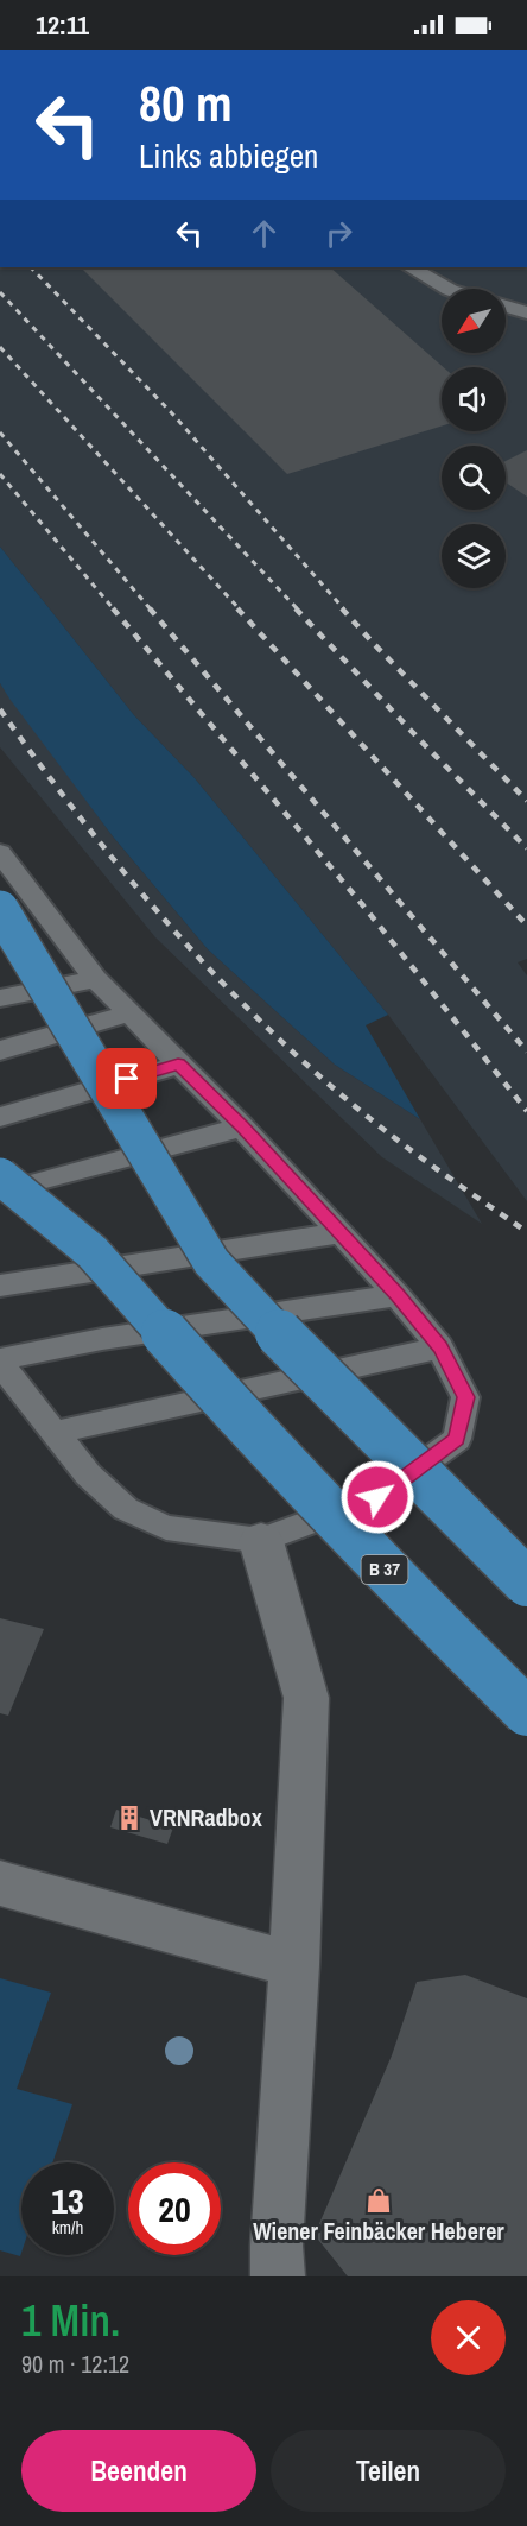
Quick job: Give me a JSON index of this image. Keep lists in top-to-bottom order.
{
  "streets": {
    "highway": ["B 37"]
  },
  "places": {
    "building": ["VRNRadbox"],
    "shop": ["Wiener Feinbäcker Heberer"]
  },
  "north": "bottom left",
  "page": {
    "status": "12:11",
    "turn": ["80 m", "Links abbiegen"],
    "speed": "13 km/h",
    "limit": "20",
    "heading": ["1 Min.", "90 m · 12:12"],
    "buttons": ["Beenden", "Teilen"]
  }
}
